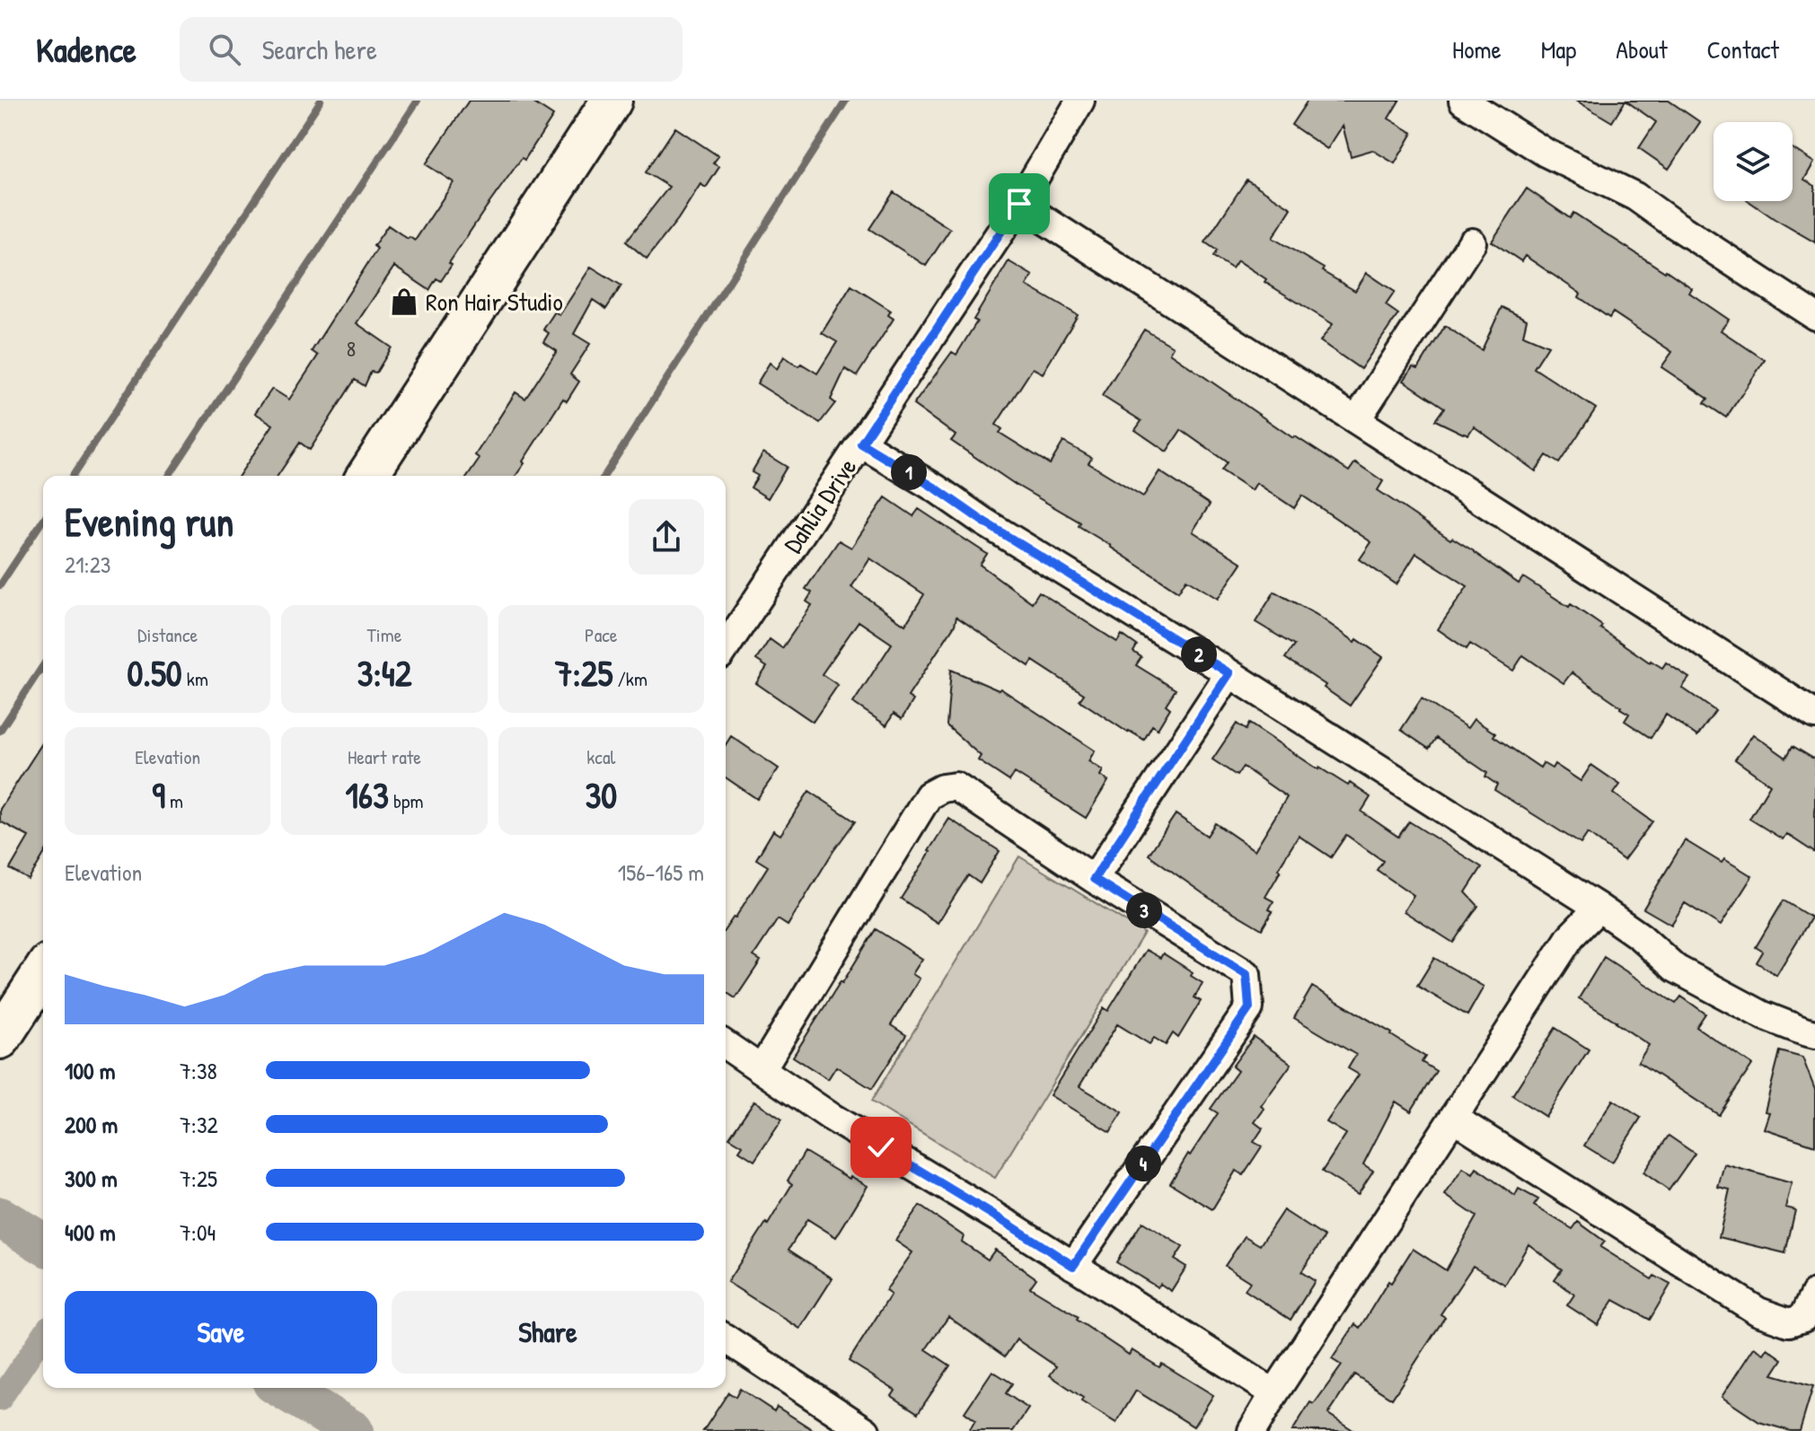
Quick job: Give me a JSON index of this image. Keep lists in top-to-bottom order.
{
  "streets": {
    "street": ["Dahlia Drive"]
  },
  "places": {
    "shop": ["Ron Hair Studio"]
  },
  "house_numbers": ["8"],
  "page": {
    "header": "Kadence",
    "search": "Search here",
    "nav": [
      "Home",
      "Map",
      "About",
      "Contact"
    ],
    "pins": [
      "1",
      "2",
      "3",
      "4"
    ],
    "heading": ["Evening run", "21:23"],
    "stats": [
      ["Distance", "0.50 km"],
      ["Time", "3:42"],
      ["Pace", "7:25 /km"],
      ["Elevation", "9 m"],
      ["Heart rate", "163 bpm"],
      ["kcal", "30"]
    ],
    "chart": ["Elevation", "156–165 m"],
    "list": [
      {
        "name": "100 m",
        "note": "7:38"
      },
      {
        "name": "200 m",
        "note": "7:32"
      },
      {
        "name": "300 m",
        "note": "7:25"
      },
      {
        "name": "400 m",
        "note": "7:04"
      }
    ],
    "buttons": ["Save", "Share"]
  }
}
